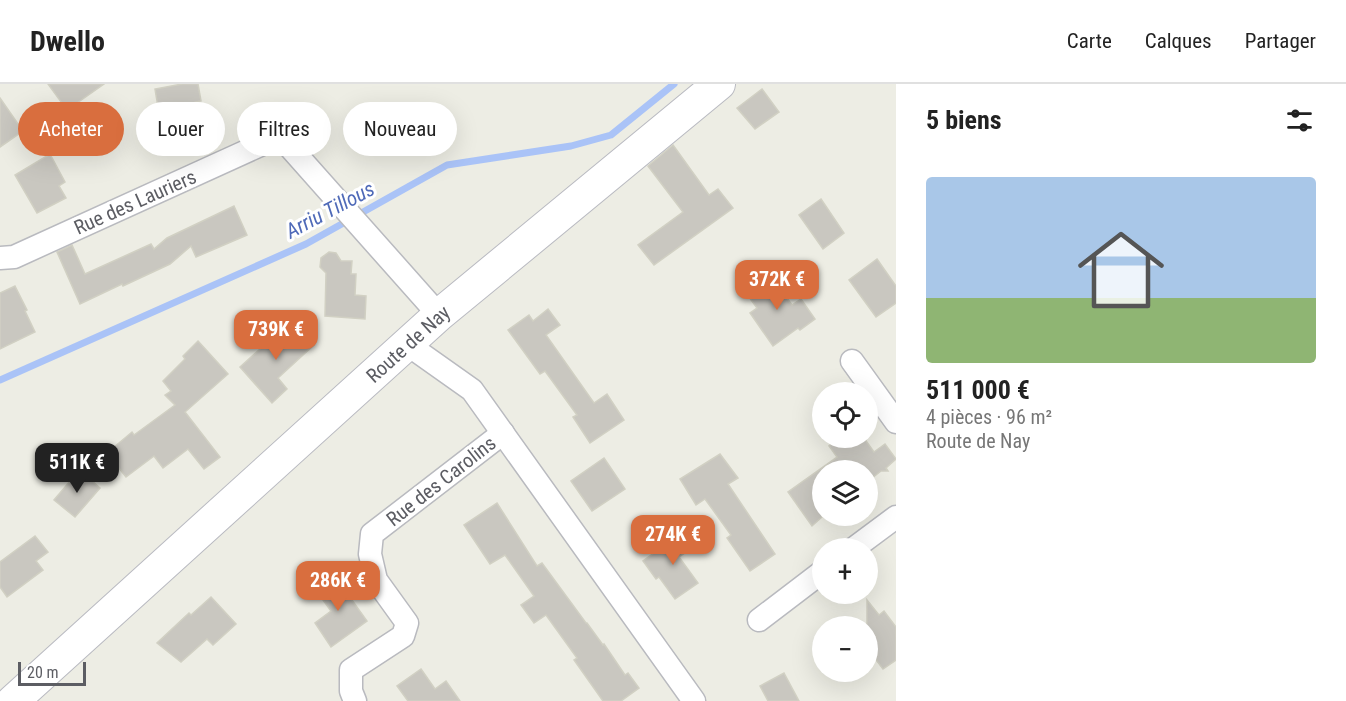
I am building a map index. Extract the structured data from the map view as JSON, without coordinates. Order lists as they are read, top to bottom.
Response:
{
  "streets": {
    "main road": ["Route de Nay"],
    "street": ["Rue des Lauriers", "Rue des Carolins"]
  },
  "crossings": [
    ["Rue des Lauriers", "Route de Nay"],
    ["Route de Nay", "Rue des Carolins"]
  ],
  "water": ["Arriu Tillous"],
  "scale_bar": "20 m",
  "page": {
    "header": "Dwello",
    "nav": ["Carte", "Calques", "Partager"],
    "heading": "5 biens",
    "chip": [
      "Acheter",
      "Louer",
      "Filtres",
      "Nouveau"
    ],
    "list": [
      {
        "name": "511 000 €",
        "note": "4 pièces · 96 m² · Route de Nay"
      }
    ],
    "price": [
      "372K €",
      "739K €",
      "511K €",
      "274K €",
      "286K €"
    ],
    "map_buttons": ["+", "−"],
    "scale": "20 m"
  }
}
